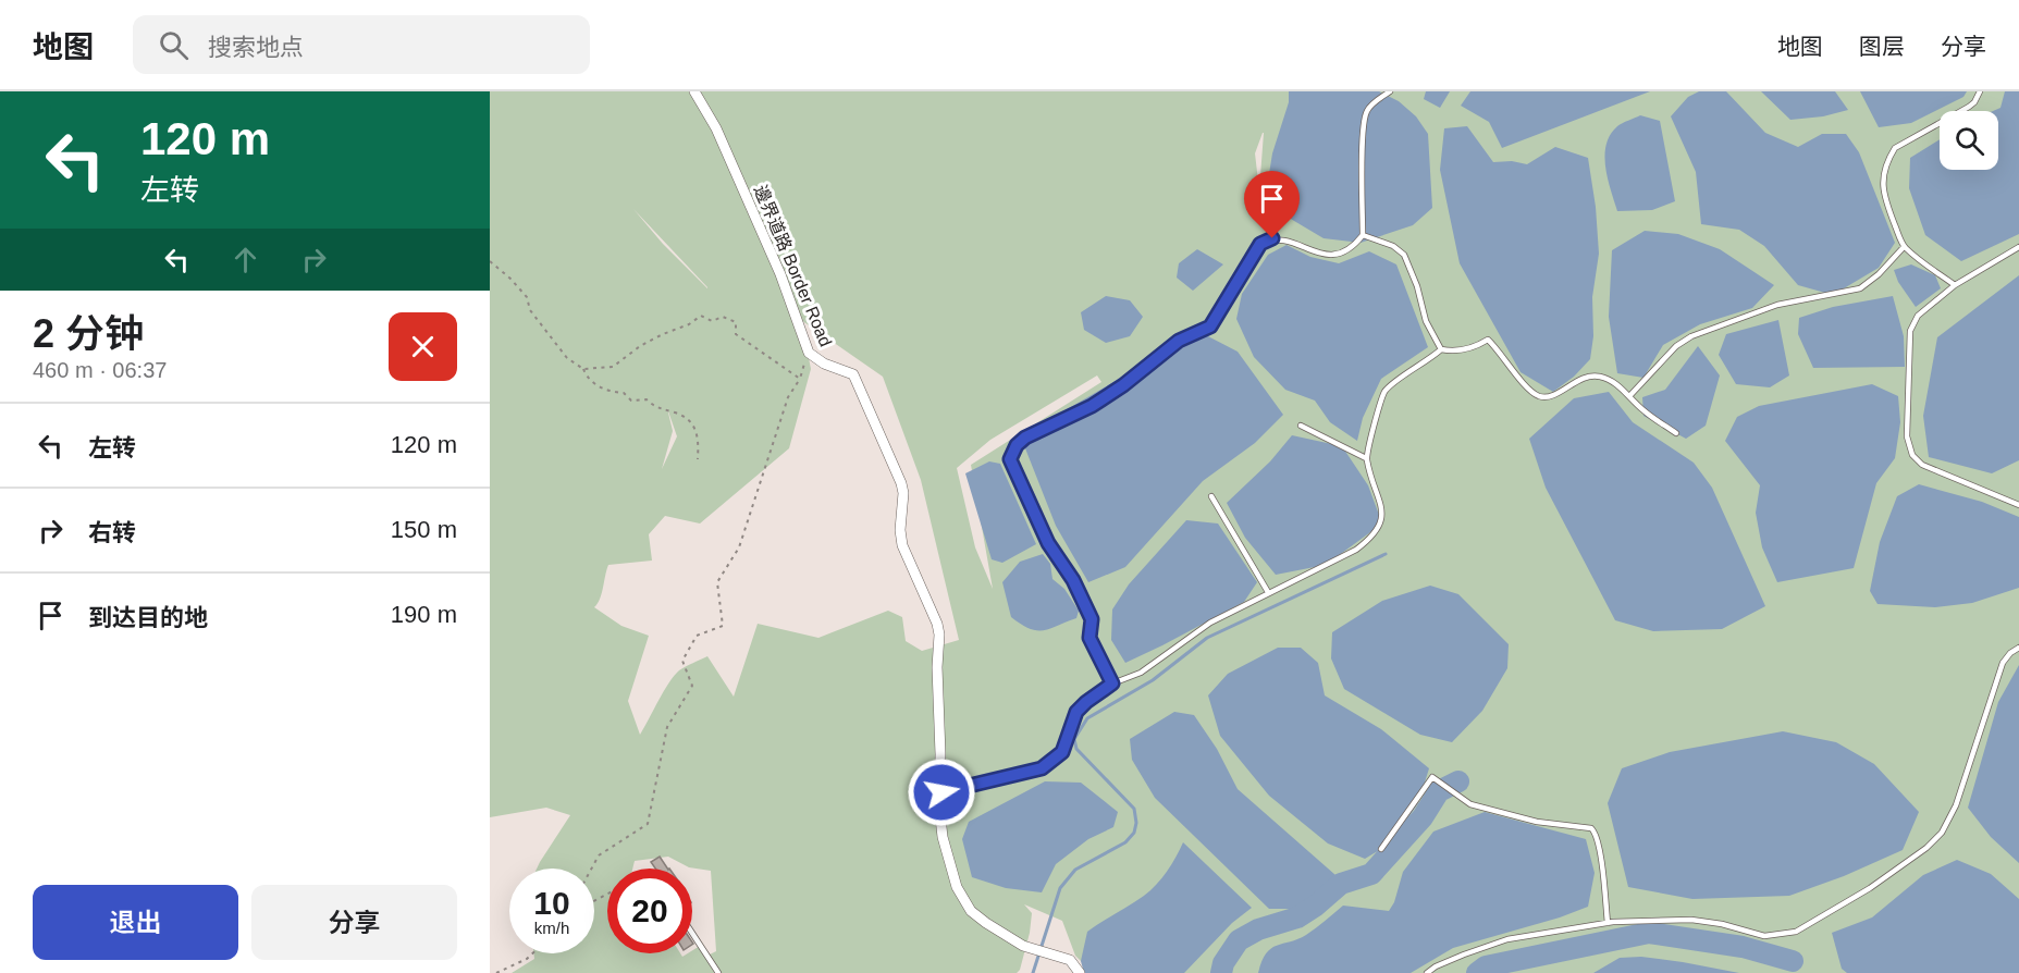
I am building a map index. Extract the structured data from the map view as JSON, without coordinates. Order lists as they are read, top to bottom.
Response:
{
  "streets": {
    "street": ["邊界道路 Border Road"]
  },
  "page": {
    "header": "地图",
    "search": "搜索地点",
    "nav": ["地图", "图层", "分享"],
    "turn": ["120 m", "左转"],
    "heading": ["2 分钟", "460 m · 06:37"],
    "list": [
      {
        "name": "左转",
        "value": "120 m"
      },
      {
        "name": "右转",
        "value": "150 m"
      },
      {
        "name": "到达目的地",
        "value": "190 m"
      }
    ],
    "speed": "10 km/h",
    "limit": "20",
    "buttons": ["退出", "分享"]
  }
}
